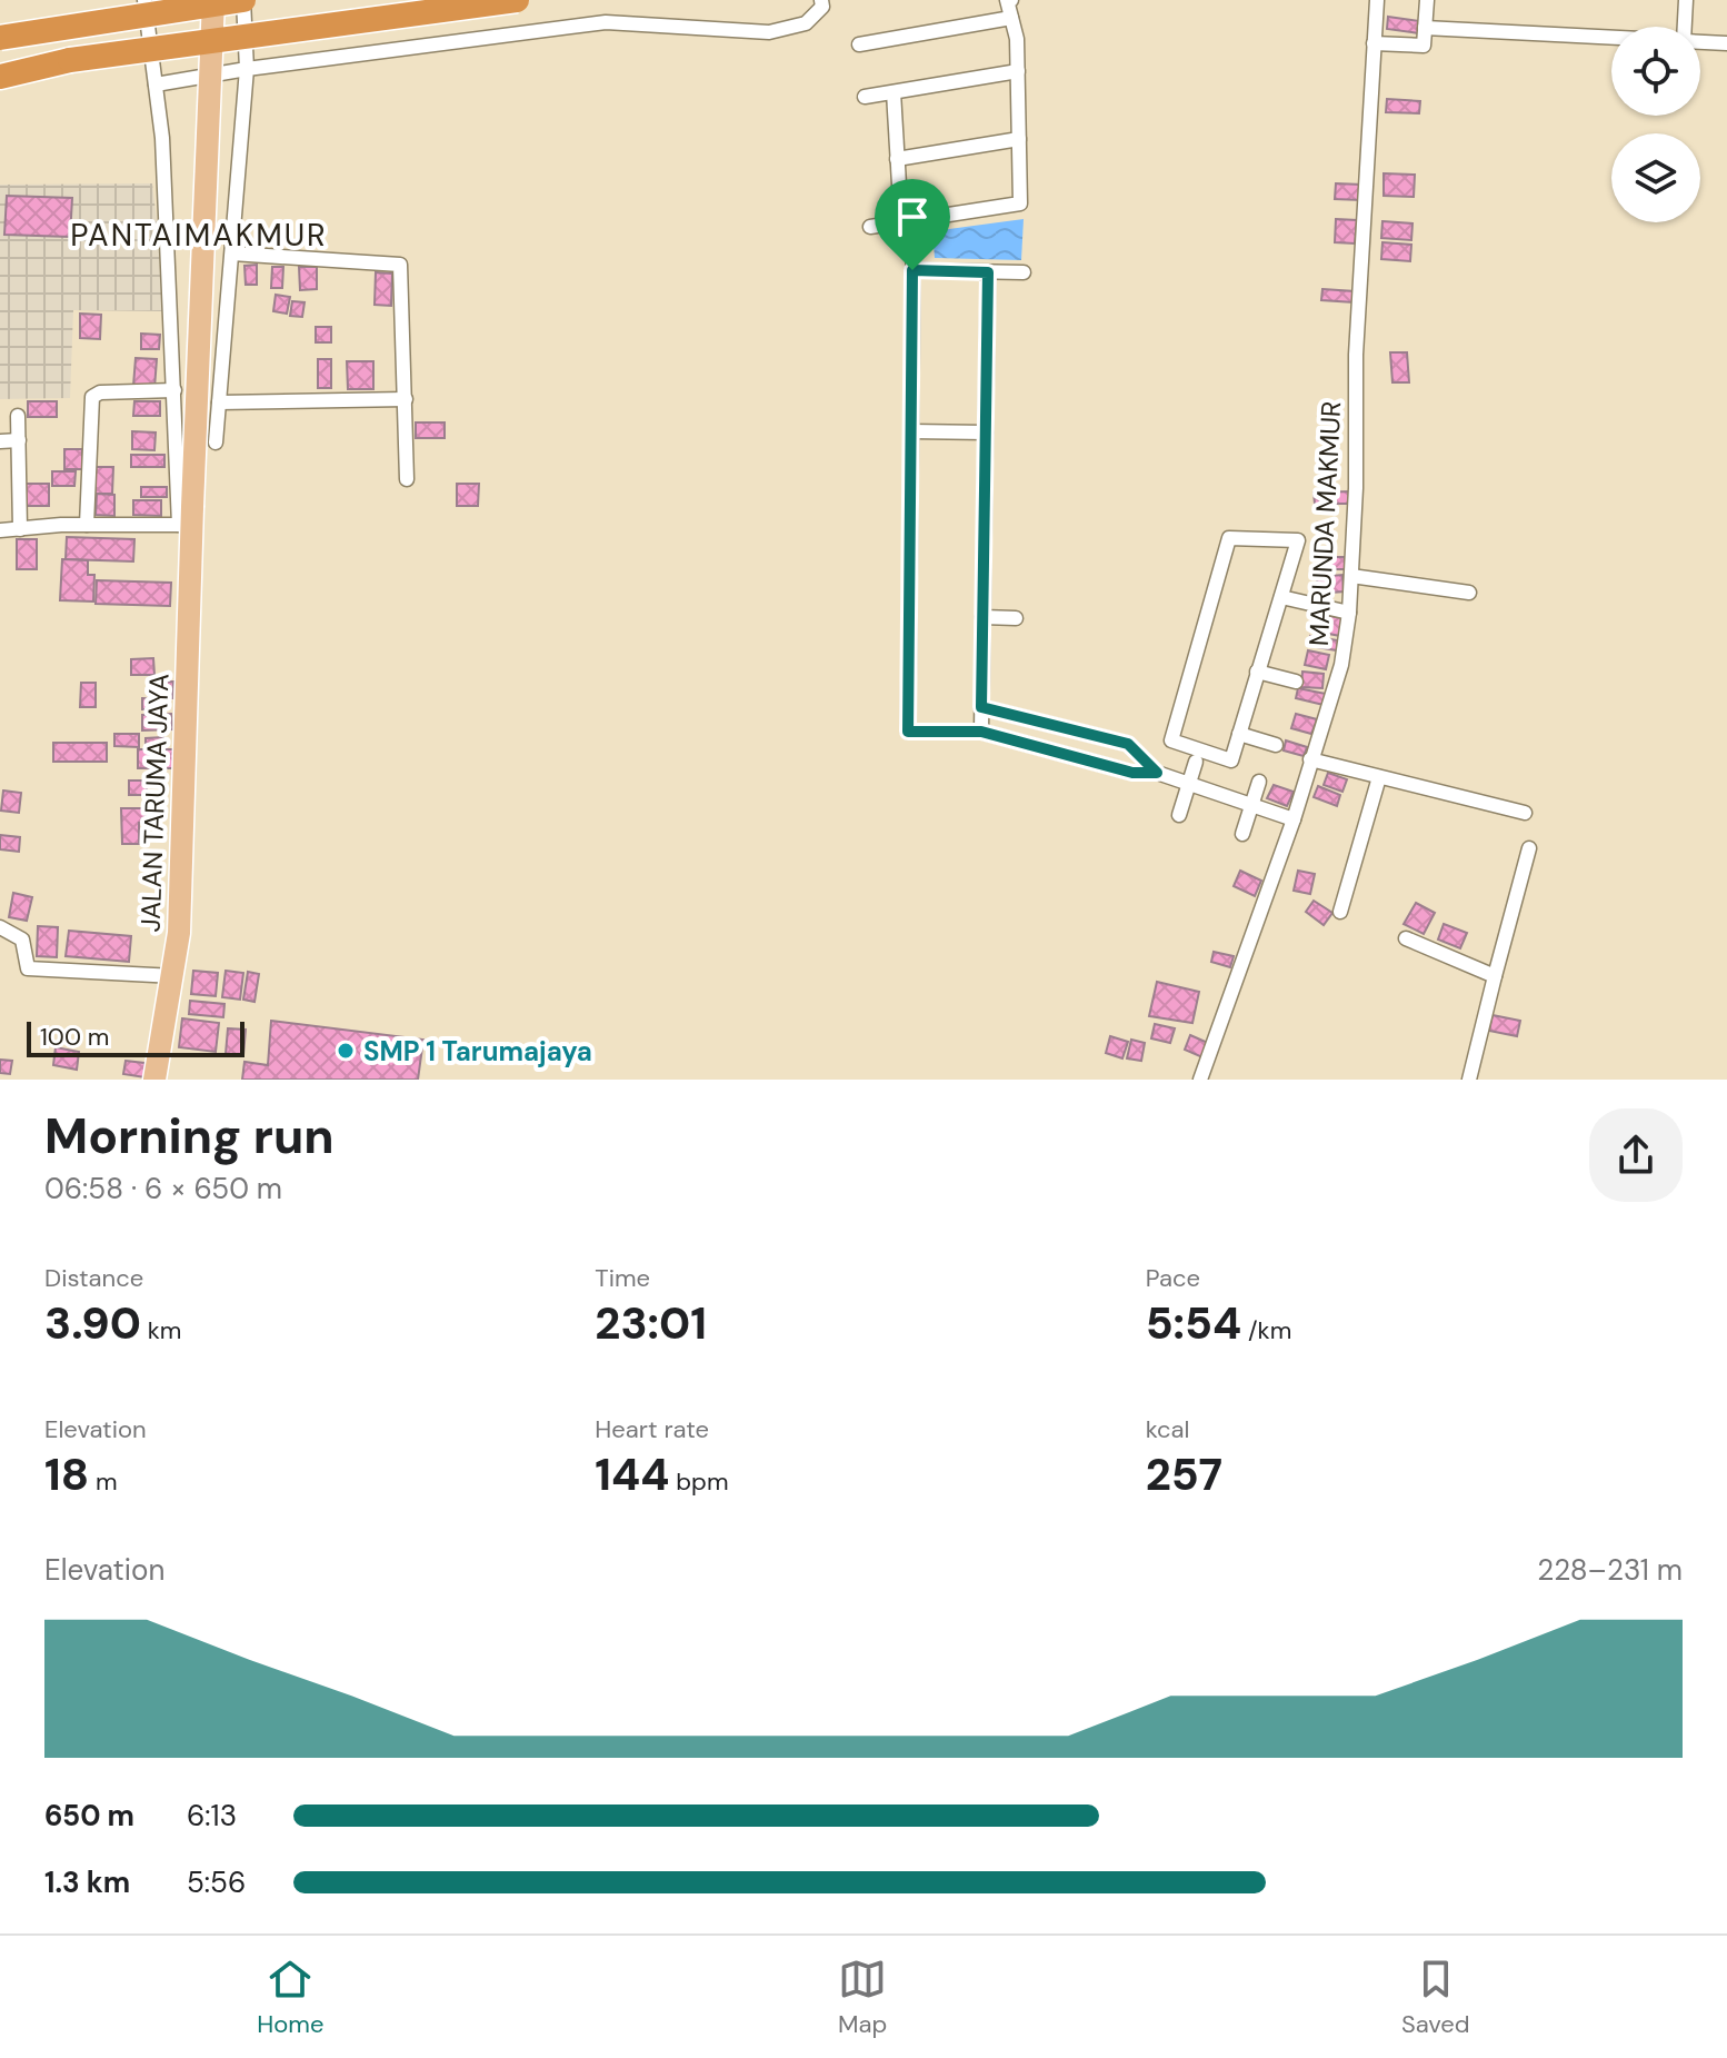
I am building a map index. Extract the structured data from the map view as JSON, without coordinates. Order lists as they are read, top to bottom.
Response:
{
  "streets": {
    "main road": ["JALAN TARUMA JAYA"],
    "street": ["MARUNDA MAKMUR"]
  },
  "districts": ["PANTAIMAKMUR"],
  "places": ["SMP 1 Tarumajaya"],
  "scale_bar": "100 m",
  "page": {
    "scale": "100 m",
    "heading": ["Morning run", "06:58 · 6 × 650 m"],
    "stats": [
      ["Distance", "3.90 km"],
      ["Time", "23:01"],
      ["Pace", "5:54 /km"],
      ["Elevation", "18 m"],
      ["Heart rate", "144 bpm"],
      ["kcal", "257"]
    ],
    "chart": ["Elevation", "228–231 m"],
    "list": [
      {
        "name": "650 m",
        "note": "6:13"
      },
      {
        "name": "1.3 km",
        "note": "5:56"
      }
    ],
    "tabs": ["Home", "Map", "Saved"]
  }
}
